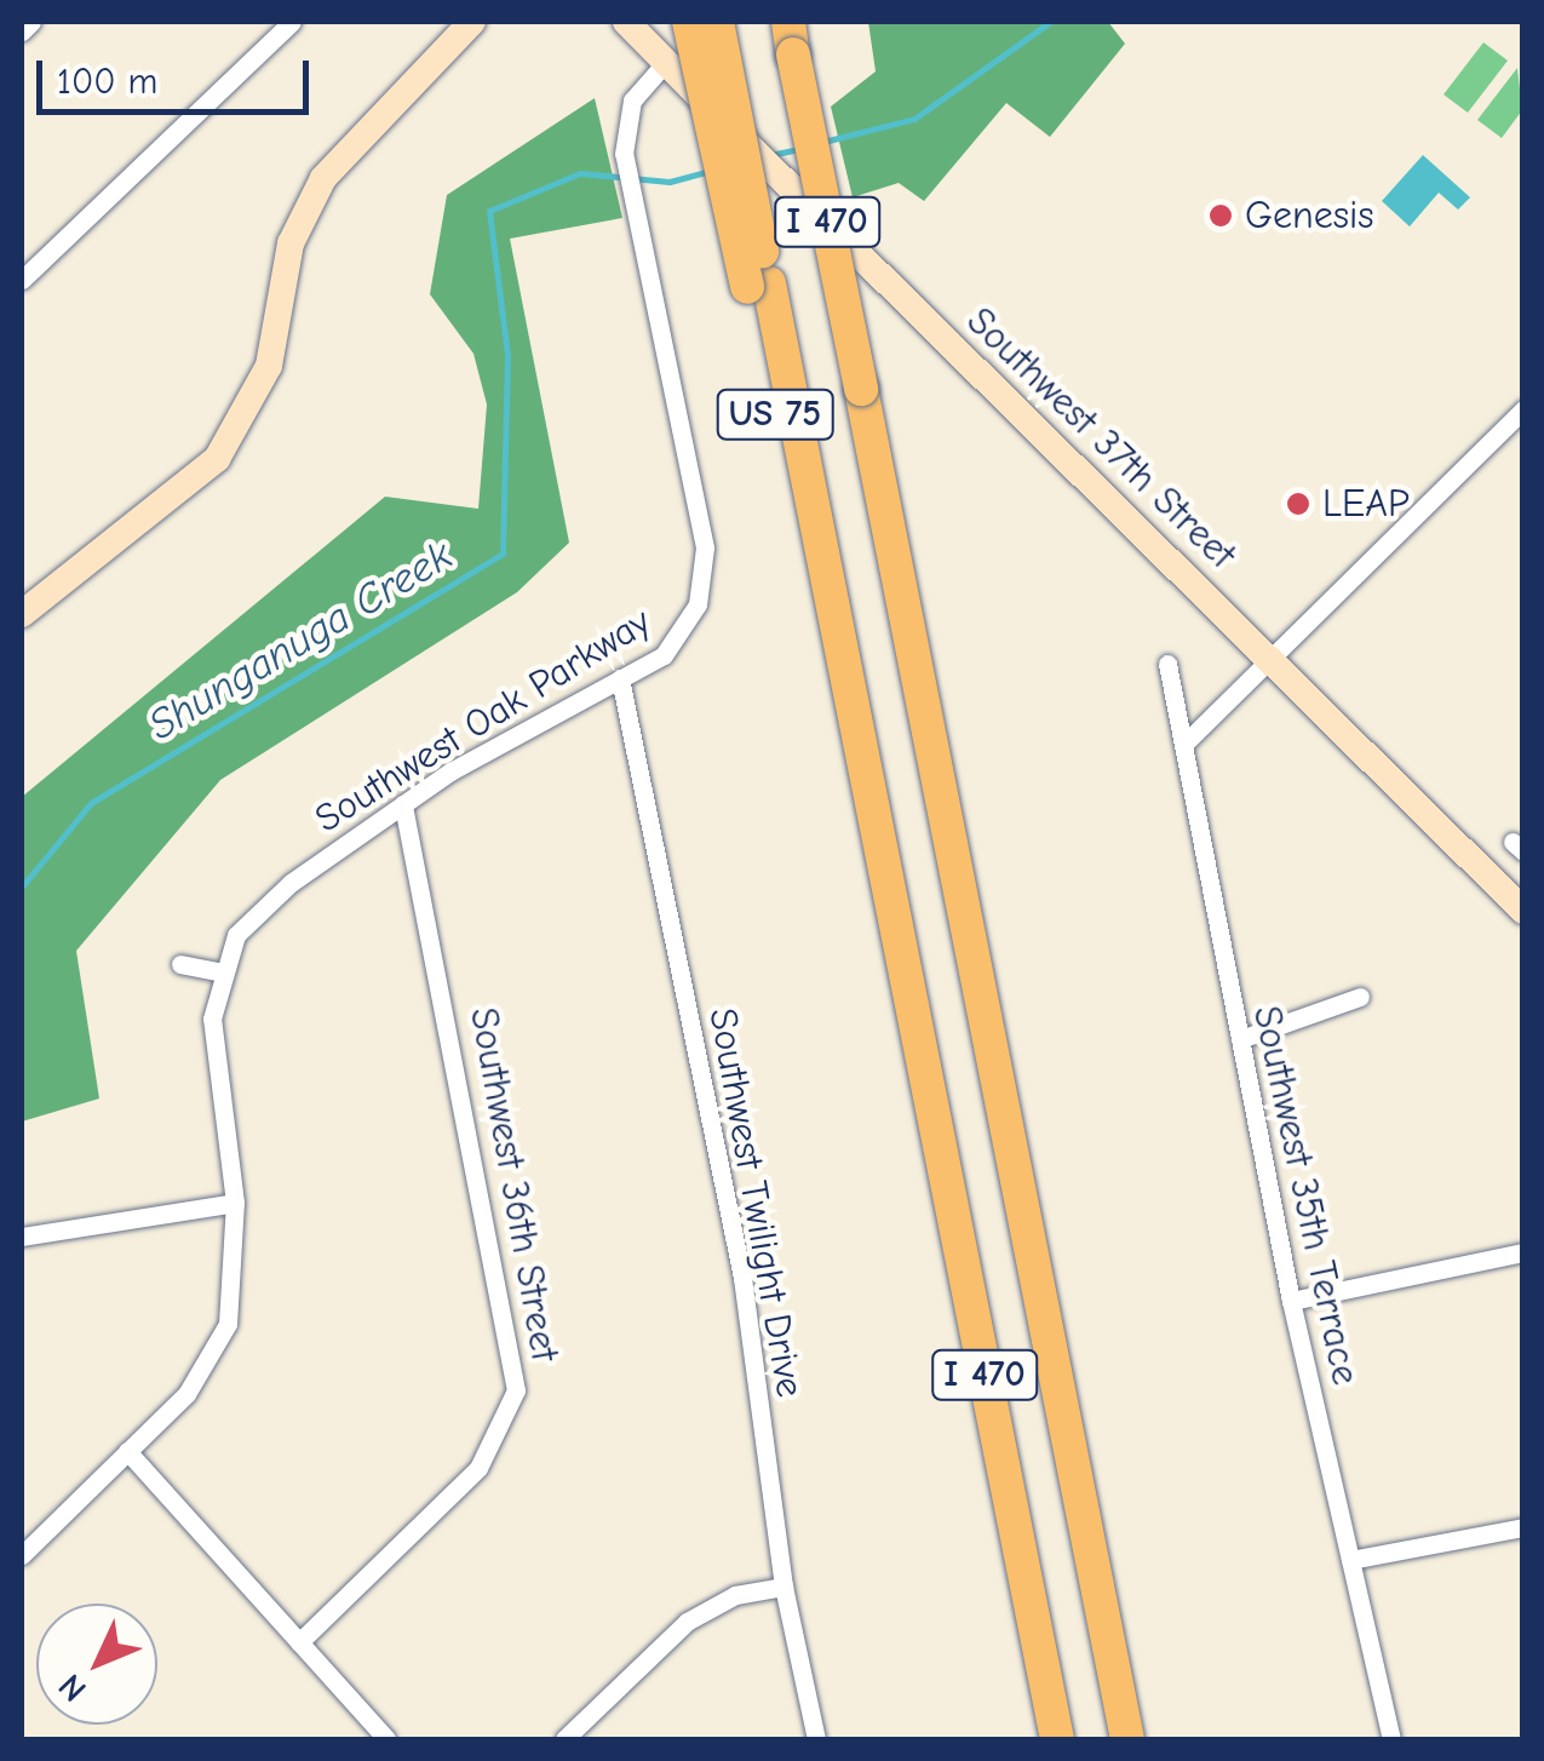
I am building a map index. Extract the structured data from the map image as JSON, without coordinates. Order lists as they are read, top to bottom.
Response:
{
  "streets": {
    "highway": ["I 470"],
    "main road": ["Southwest 37th Street"],
    "street": [
      "Southwest Oak Parkway",
      "Southwest 36th Street",
      "Southwest 35th Terrace",
      "Southwest Twilight Drive"
    ]
  },
  "crossings": [
    ["Southwest 37th Street", "Southwest Oak Parkway"],
    ["Southwest Oak Parkway", "Southwest 36th Street"],
    ["Southwest Oak Parkway", "Southwest Twilight Drive"]
  ],
  "water": ["Shunganuga Creek"],
  "places": ["Genesis", "LEAP"],
  "scale_bar": "100 m",
  "north": "bottom left"
}
